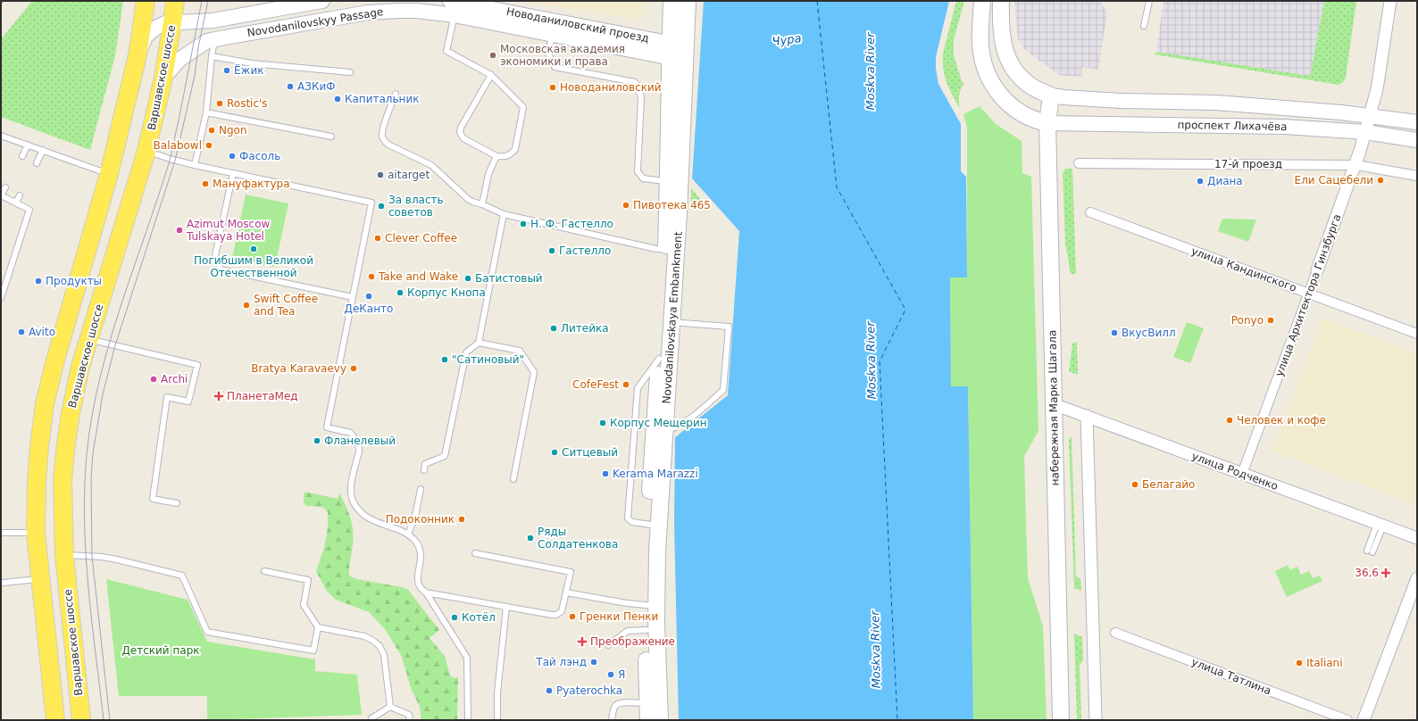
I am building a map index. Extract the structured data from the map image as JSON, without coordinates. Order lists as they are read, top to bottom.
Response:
{
  "streets": {
    "main road": ["Варшавское шоссе", "Novodanilovskaya Embankment", "набережная Марка Шагала"],
    "street": [
      "Novodanilovskyy Passage",
      "Новоданиловский проезд",
      "проспект Лихачёва",
      "17-й проезд",
      "улица Кандинского",
      "улица Архитектора Гинзбурга",
      "улица Родченко",
      "улица Татлина"
    ]
  },
  "crossings": [
    ["Novodanilovskyy Passage", "Новоданиловский проезд"],
    ["Novodanilovskyy Passage", "Варшавское шоссе"],
    ["Novodanilovskyy Passage", "Novodanilovskaya Embankment"],
    ["Новоданиловский проезд", "Novodanilovskaya Embankment"],
    ["проспект Лихачёва", "улица Архитектора Гинзбурга"],
    ["проспект Лихачёва", "набережная Марка Шагала"],
    ["17-й проезд", "улица Архитектора Гинзбурга"],
    ["улица Кандинского", "улица Архитектора Гинзбурга"],
    ["улица Архитектора Гинзбурга", "улица Родченко"],
    ["набережная Марка Шагала", "улица Родченко"]
  ],
  "water": ["Чура", "Moskva River"],
  "parks": ["Детский парк"],
  "places": {
    "other": [
      "Московская академия экономики и права",
      "Ёжик",
      "АЗКиФ",
      "Новоданиловский",
      "Капитальник",
      "Rostic's",
      "Ngon",
      "Balabowl",
      "Фасоль",
      "aitarget",
      "Ели Сацебели",
      "Диана",
      "Мануфактура",
      "Пивотека 465",
      "За власть советов",
      "Н. Ф. Гастелло",
      "Azimut Moscow Tulskaya Hotel",
      "Clever Coffee",
      "Погибшим в Великой Отечественной",
      "Гастелло",
      "Take and Wake",
      "Батистовый",
      "Продукты",
      "Корпус Кнопа",
      "ДеКанто",
      "Swift Coffee and Tea",
      "Ponyo",
      "Литейка",
      "Avito",
      "ВкусВилл",
      "\"Сатиновый\"",
      "Bratya Karavaevy",
      "Archi",
      "CofeFest",
      "Человек и кофе",
      "Корпус Мещерин",
      "Фланелевый",
      "Ситцевый",
      "Kerama Marazzi",
      "Белагайо",
      "Подоконник",
      "Ряды Солдатенкова",
      "Гренки Пенки",
      "Котёл",
      "Тай лэнд",
      "Italiani",
      "Я",
      "Pyaterochka"
    ],
    "health": ["ПланетаМед", "36,6", "Преображение"]
  }
}
